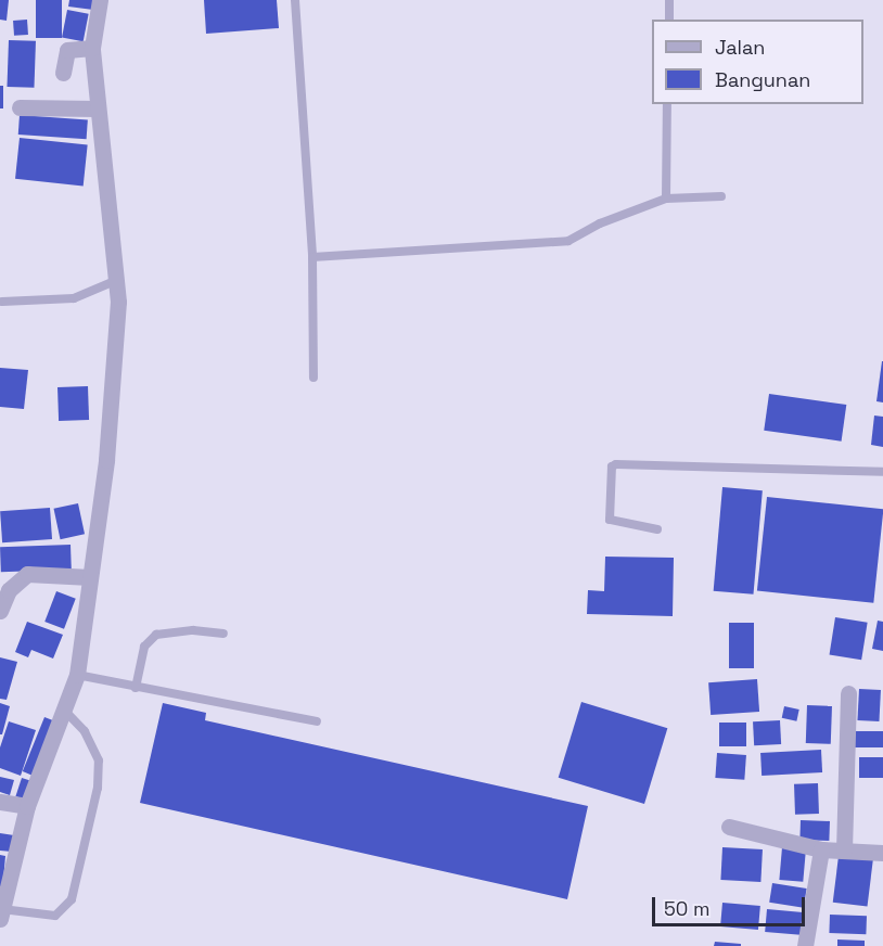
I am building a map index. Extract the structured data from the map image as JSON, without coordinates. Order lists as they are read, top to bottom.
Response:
{
  "legend": ["Jalan", "Bangunan"],
  "scale_bar": "50 m"
}
